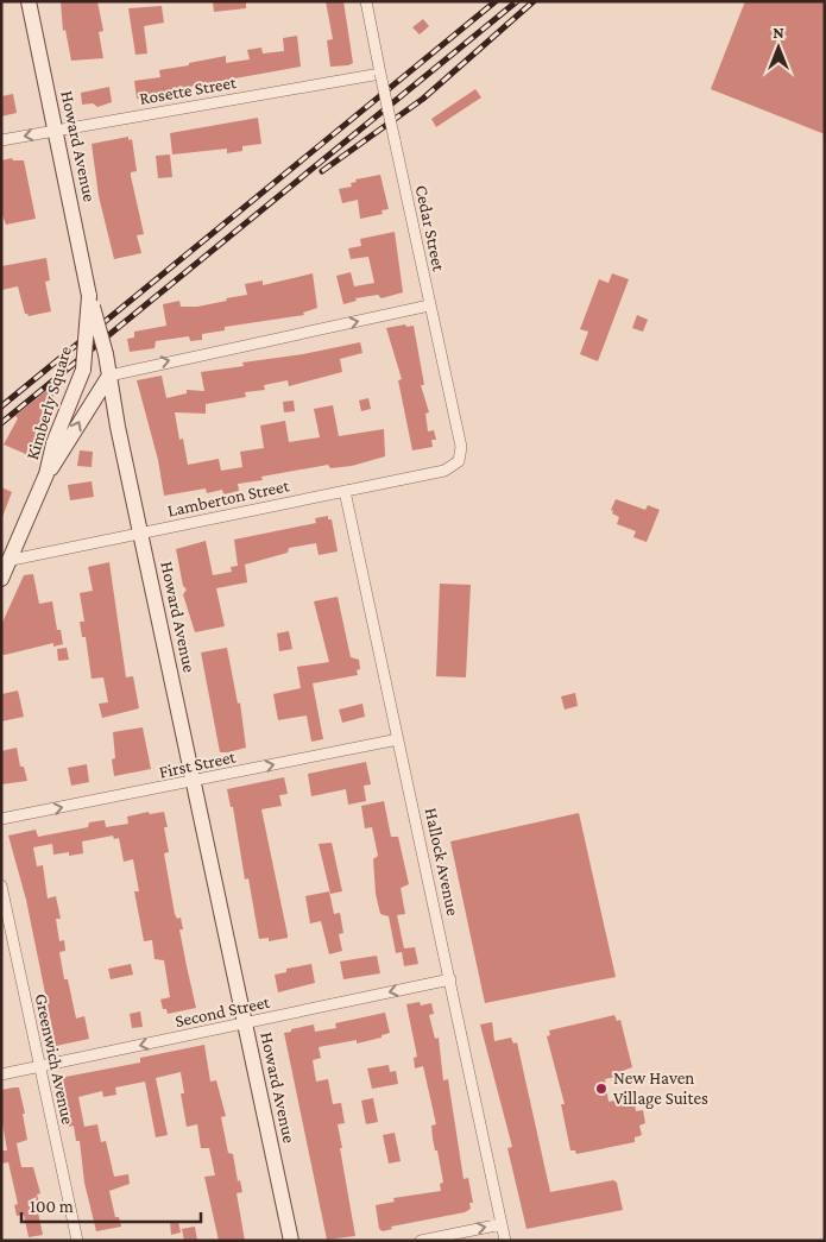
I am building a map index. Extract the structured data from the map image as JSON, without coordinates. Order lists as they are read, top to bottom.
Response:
{
  "streets": {
    "main road": ["Howard Avenue", "Kimberly Square"],
    "street": [
      "Rosette Street",
      "Cedar Street",
      "Lamberton Street",
      "First Street",
      "Hallock Avenue",
      "Second Street",
      "Greenwich Avenue"
    ]
  },
  "crossings": [
    ["Rosette Street", "Howard Avenue"],
    ["Rosette Street", "Cedar Street"],
    ["Howard Avenue", "Kimberly Square"],
    ["Howard Avenue", "Lamberton Street"],
    ["Howard Avenue", "First Street"],
    ["Howard Avenue", "Second Street"],
    ["Cedar Street", "Lamberton Street"],
    ["Lamberton Street", "Hallock Avenue"],
    ["First Street", "Hallock Avenue"],
    ["Hallock Avenue", "Second Street"],
    ["Second Street", "Greenwich Avenue"]
  ],
  "one_way": ["First Street", "Second Street"],
  "places": ["New Haven Village Suites"],
  "scale_bar": "100 m",
  "north": "top"
}
